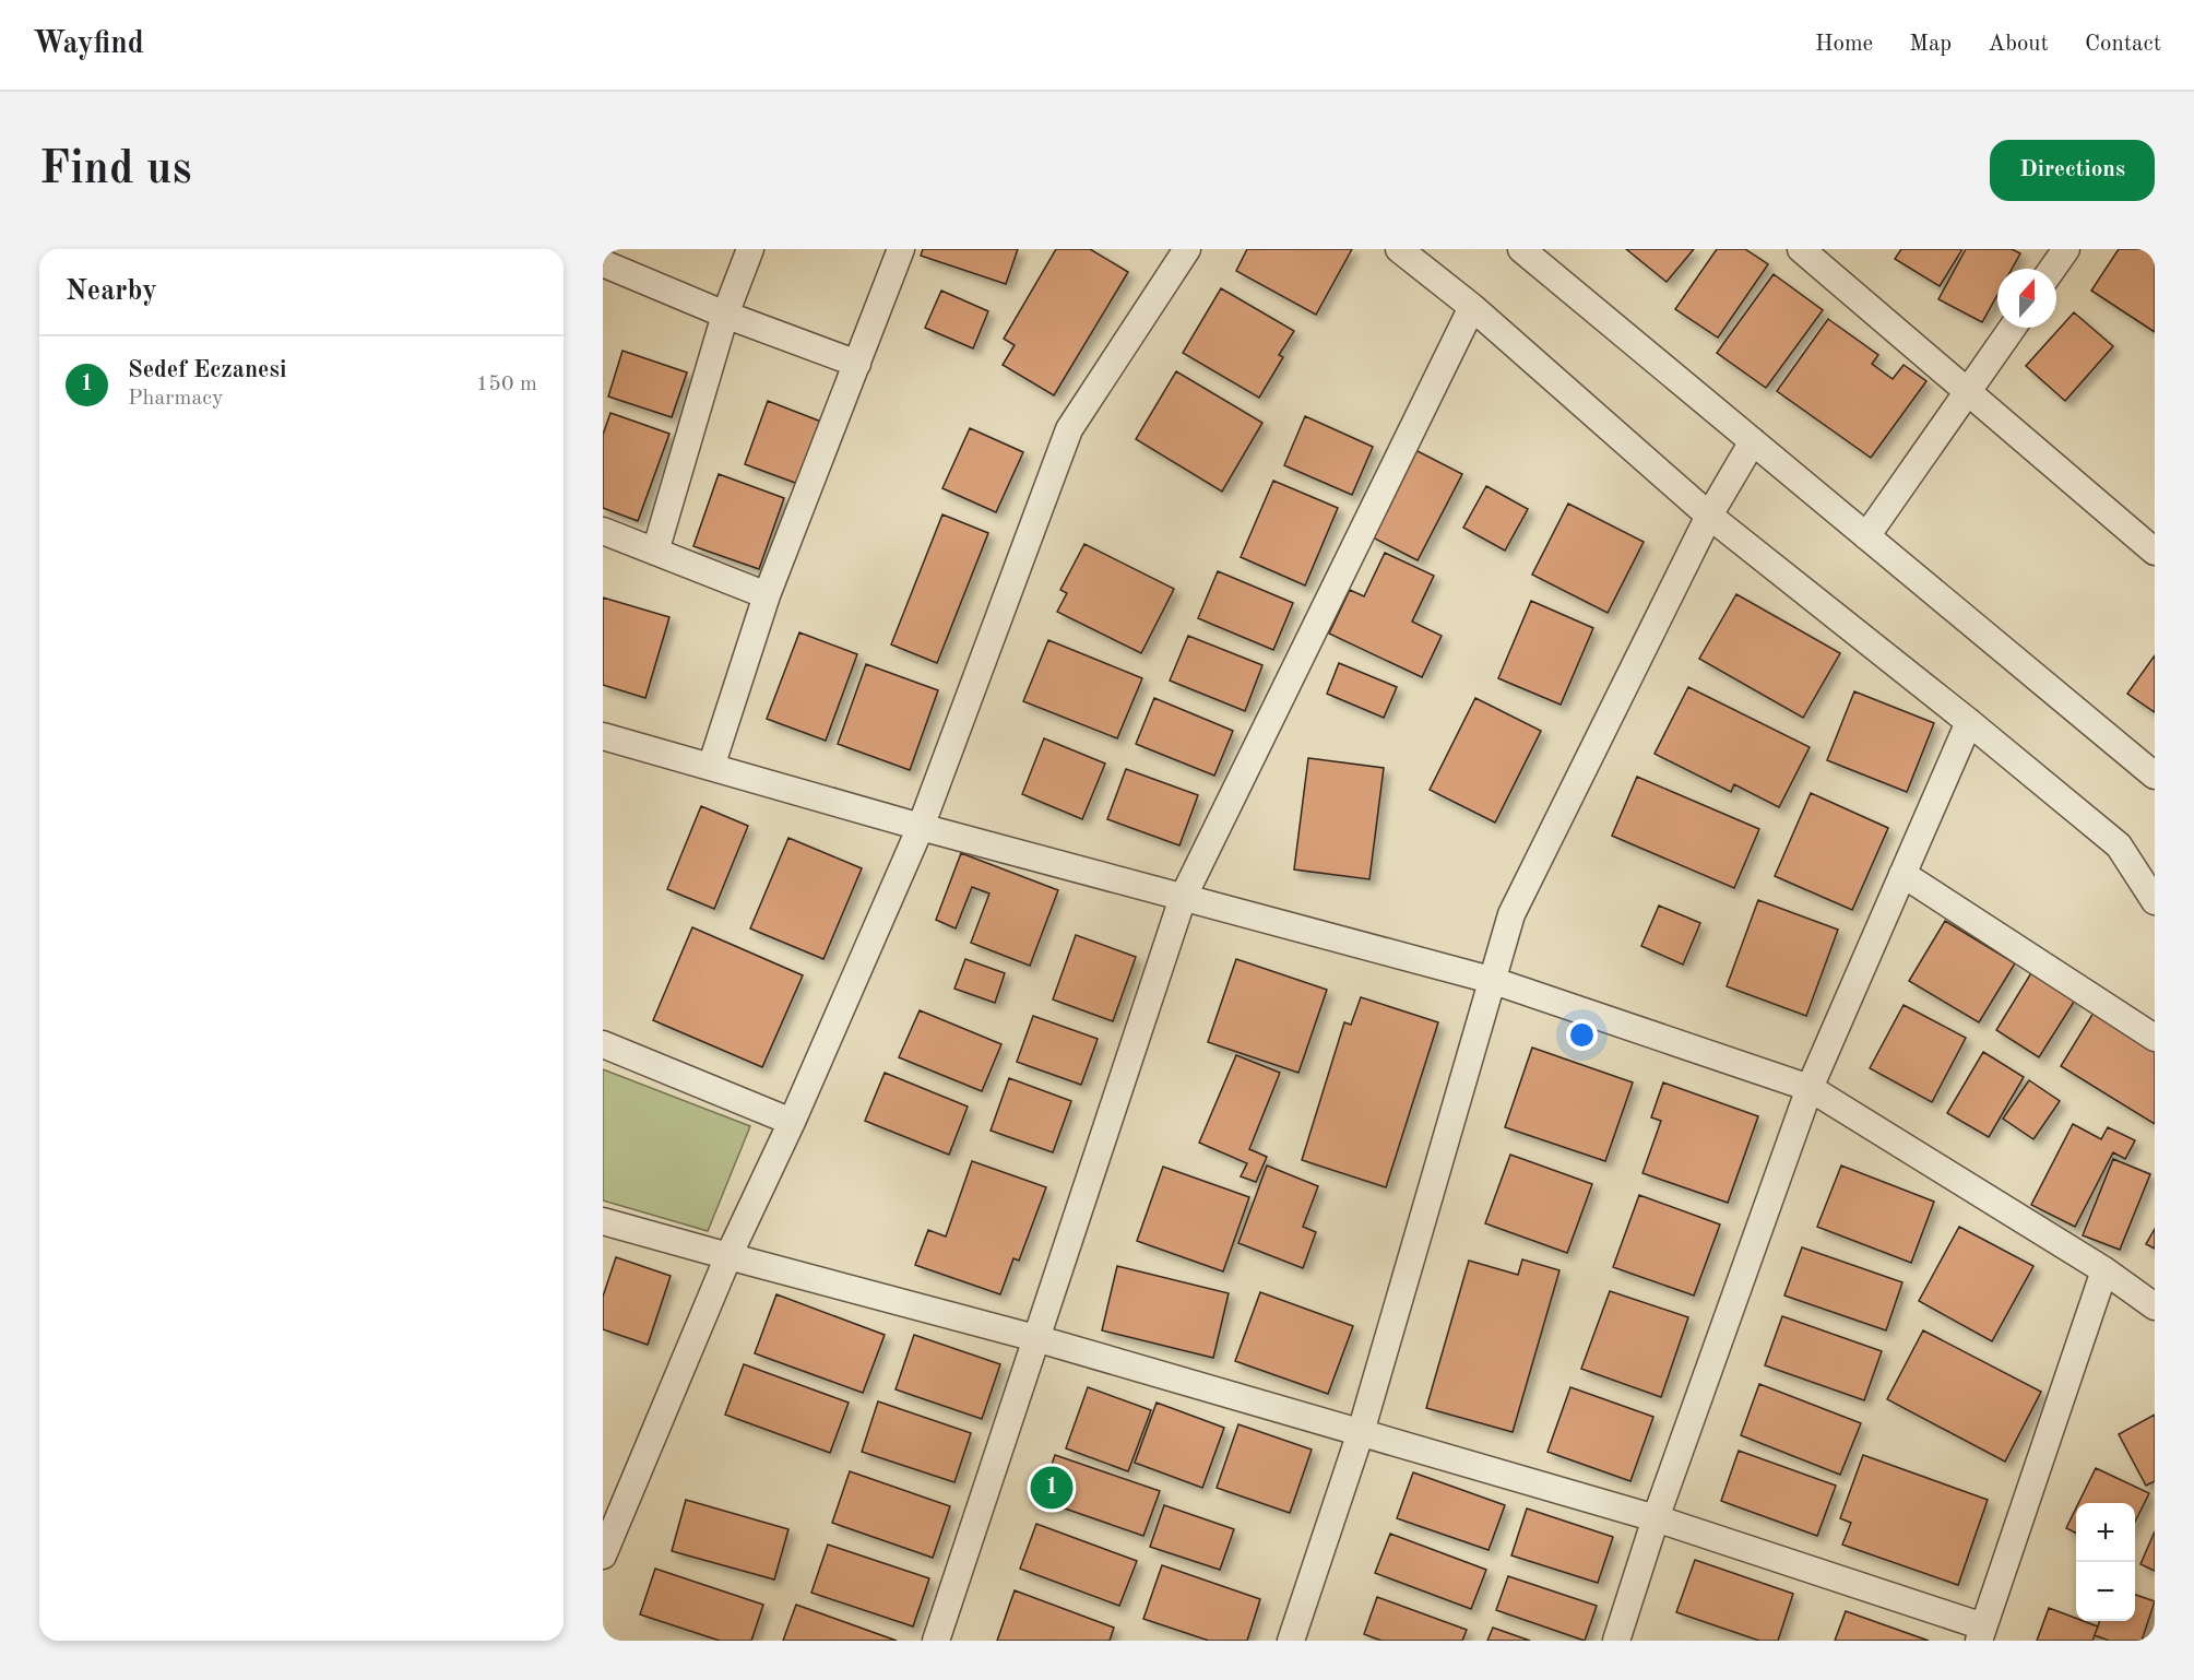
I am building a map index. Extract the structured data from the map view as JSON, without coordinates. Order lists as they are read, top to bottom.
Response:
{
  "north": "top",
  "page": {
    "header": "Wayfind",
    "nav": [
      "Home",
      "Map",
      "About",
      "Contact"
    ],
    "buttons": "Directions",
    "title": "Find us",
    "heading": "Nearby",
    "list": [
      {
        "mark": "1",
        "name": "Sedef Eczanesi",
        "note": "Pharmacy",
        "value": "150 m"
      }
    ],
    "pins": "1",
    "map_buttons": ["+", "−"]
  }
}
